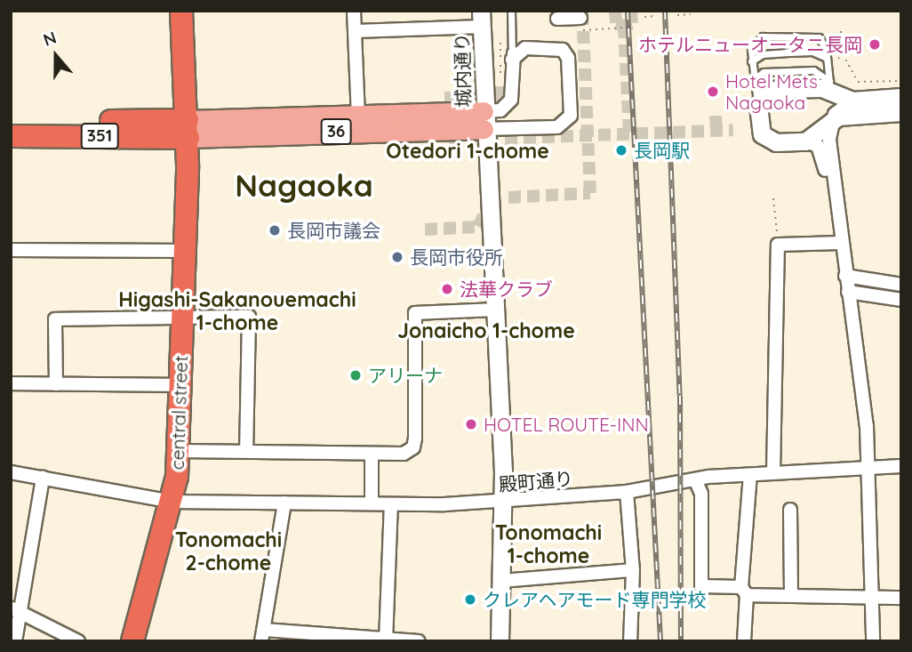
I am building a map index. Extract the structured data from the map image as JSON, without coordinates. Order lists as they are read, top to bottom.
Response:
{
  "streets": {
    "highway": ["351", "central street"],
    "main road": ["36"],
    "street": ["城内通り", "殿町通り"]
  },
  "crossings": [
    ["城内通り", "36"],
    ["城内通り", "殿町通り"],
    ["36", "351"],
    ["36", "central street"],
    ["351", "central street"],
    ["central street", "殿町通り"]
  ],
  "districts": [
    "Otedori 1-chome",
    "Nagaoka",
    "Higashi-Sakanouemachi 1-chome",
    "Jonaicho 1-chome",
    "Tonomachi 1-chome",
    "Tonomachi 2-chome"
  ],
  "places": [
    "ホテルニューオータニ長岡",
    "Hotel Mets Nagaoka",
    "長岡駅",
    "長岡市議会",
    "長岡市役所",
    "法華クラブ",
    "アリーナ",
    "HOTEL ROUTE-INN",
    "クレアヘアモード専門学校"
  ],
  "north": "top"
}
